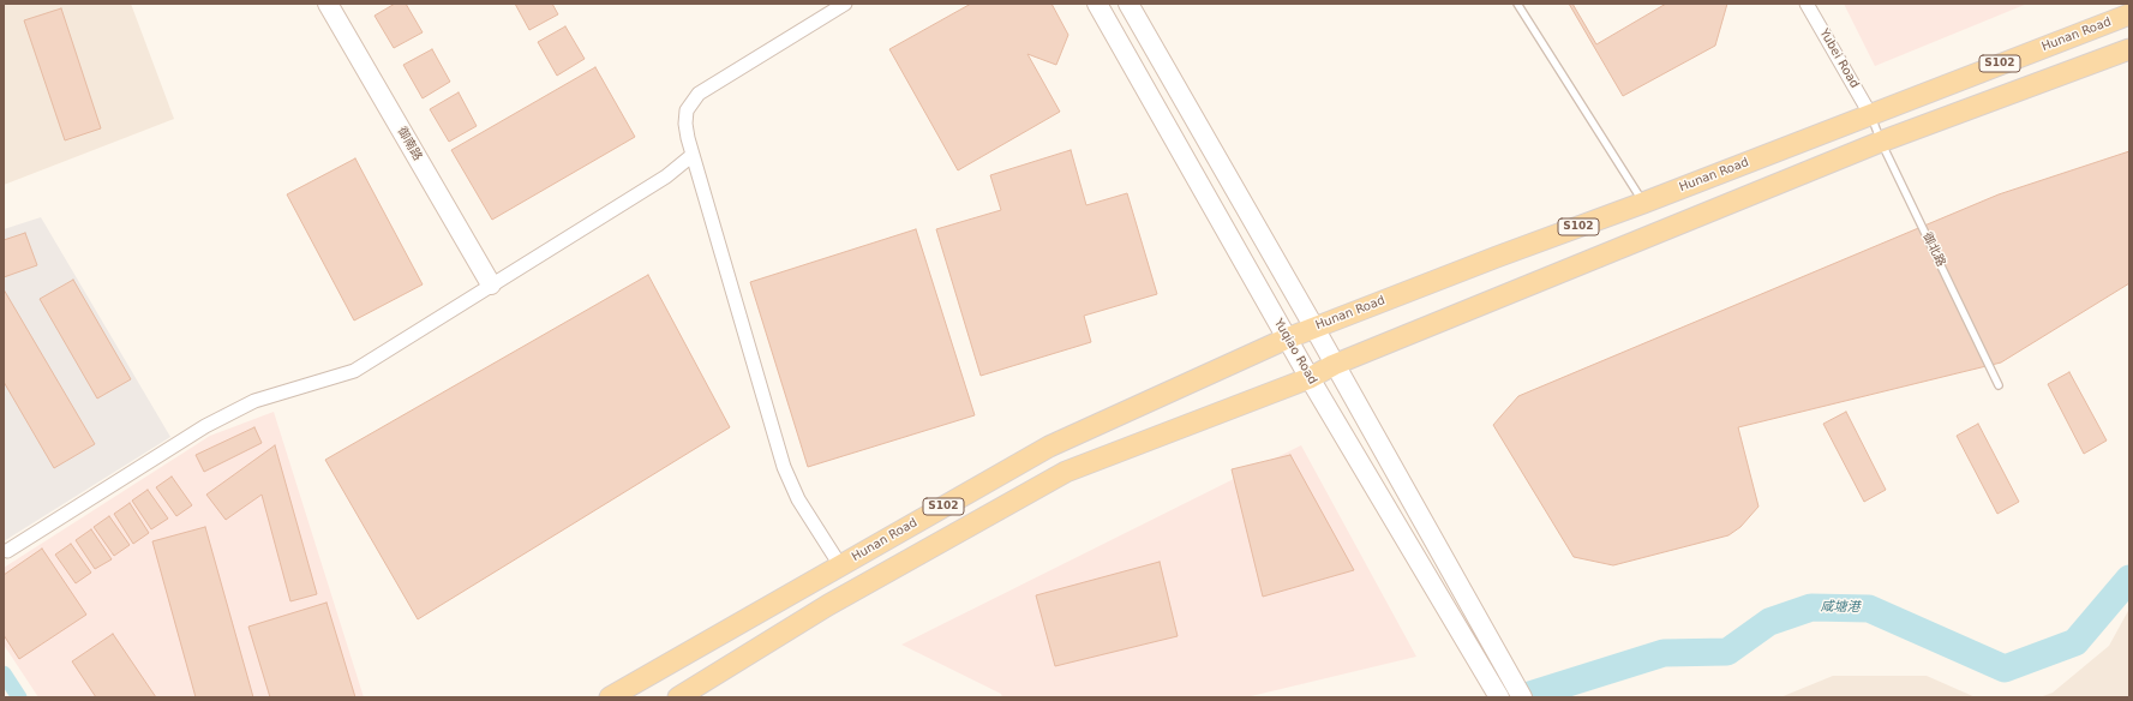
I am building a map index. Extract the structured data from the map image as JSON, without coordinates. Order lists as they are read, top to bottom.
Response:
{
  "streets": {
    "main road": [
      "Hunan Road",
      "S102",
      "御南路",
      "Yuqiao Road"
    ],
    "street": ["Yubei Road"],
    "lane": ["御北路"]
  },
  "crossings": [
    ["Hunan Road", "Yubei Road"],
    ["Hunan Road", "御北路"],
    ["Hunan Road", "Yuqiao Road"],
    ["Yubei Road", "御北路"],
    ["S102", "御北路"],
    ["S102", "Yuqiao Road"]
  ],
  "water": ["咸塘港"]
}
